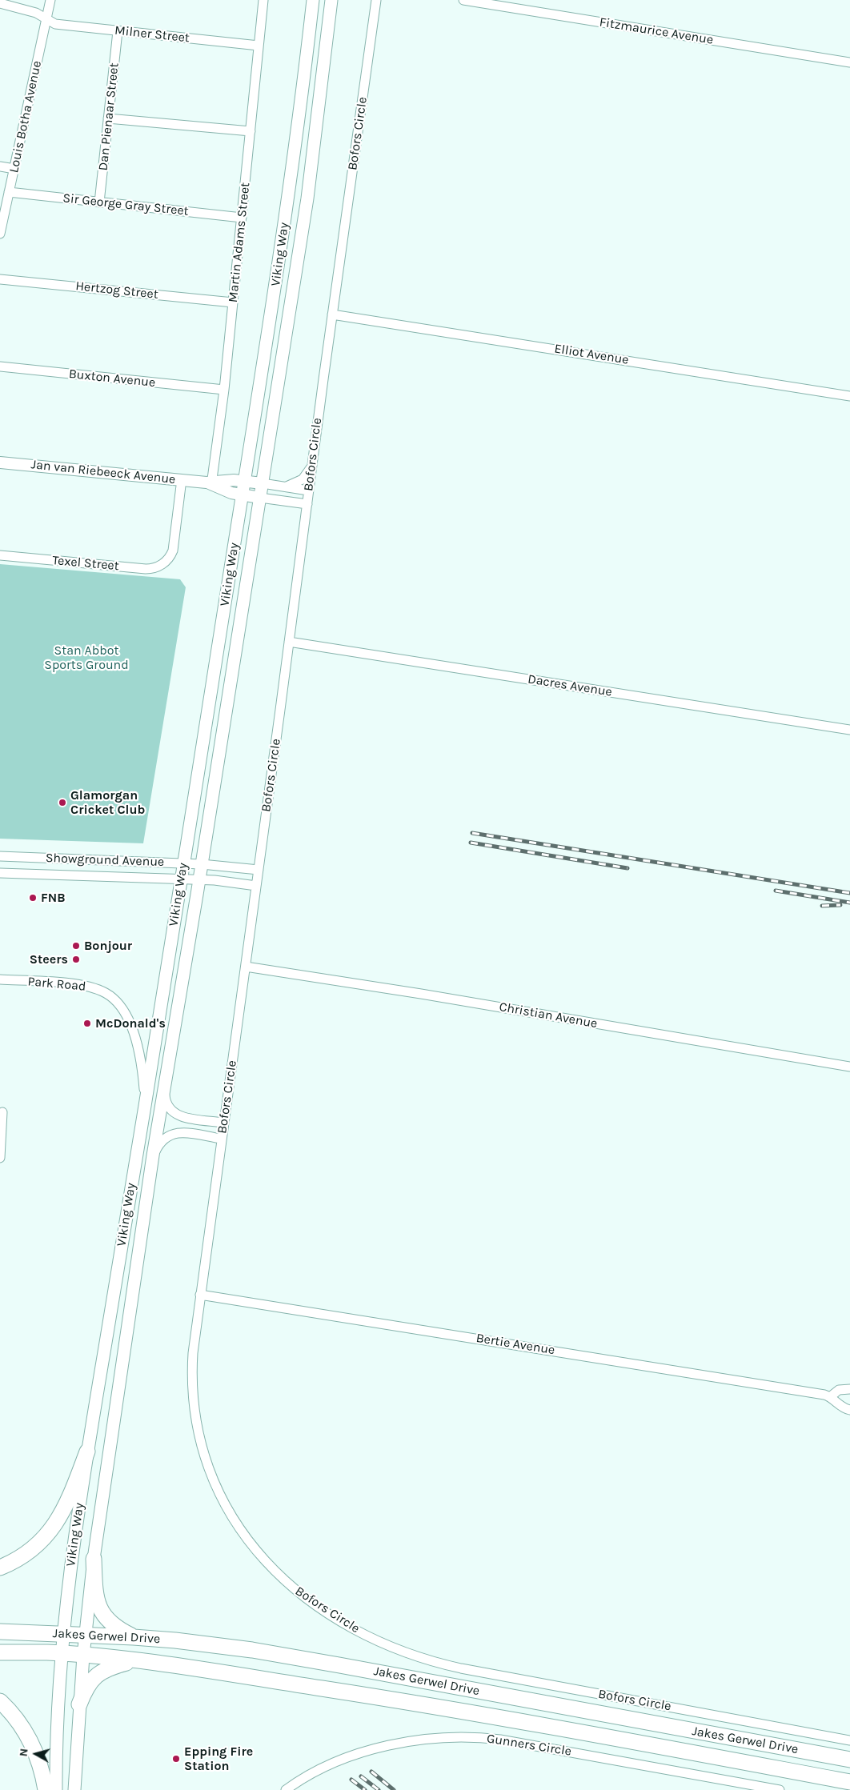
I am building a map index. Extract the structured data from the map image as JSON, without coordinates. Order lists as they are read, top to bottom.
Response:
{
  "streets": {
    "highway": ["Jakes Gerwel Drive"],
    "main road": ["Viking Way"],
    "street": [
      "Fitzmaurice Avenue",
      "Milner Street",
      "Louis Botha Avenue",
      "Dan Pienaar Street",
      "Bofors Circle",
      "Sir George Gray Street",
      "Martin Adams Street",
      "Hertzog Street",
      "Elliot Avenue",
      "Buxton Avenue",
      "Jan van Riebeeck Avenue",
      "Texel Street",
      "Dacres Avenue",
      "Showground Avenue",
      "Park Road",
      "Christian Avenue",
      "Bertie Avenue",
      "Gunners Circle"
    ]
  },
  "crossings": [
    ["Milner Street", "Louis Botha Avenue"],
    ["Milner Street", "Dan Pienaar Street"],
    ["Milner Street", "Martin Adams Street"],
    ["Louis Botha Avenue", "Sir George Gray Street"],
    ["Dan Pienaar Street", "Sir George Gray Street"],
    ["Bofors Circle", "Elliot Avenue"],
    ["Bofors Circle", "Jan van Riebeeck Avenue"],
    ["Bofors Circle", "Dacres Avenue"],
    ["Bofors Circle", "Showground Avenue"],
    ["Bofors Circle", "Christian Avenue"],
    ["Bofors Circle", "Bertie Avenue"],
    ["Sir George Gray Street", "Martin Adams Street"],
    ["Martin Adams Street", "Hertzog Street"],
    ["Martin Adams Street", "Buxton Avenue"],
    ["Martin Adams Street", "Jan van Riebeeck Avenue"],
    ["Viking Way", "Jan van Riebeeck Avenue"],
    ["Viking Way", "Showground Avenue"],
    ["Viking Way", "Park Road"],
    ["Viking Way", "Jakes Gerwel Drive"],
    ["Jan van Riebeeck Avenue", "Texel Street"]
  ],
  "parks": ["Stan Abbot Sports Ground"],
  "places": [
    "Glamorgan Cricket Club",
    "FNB",
    "Bonjour",
    "Steers",
    "McDonald's",
    "Epping Fire Station"
  ],
  "north": "left"
}
